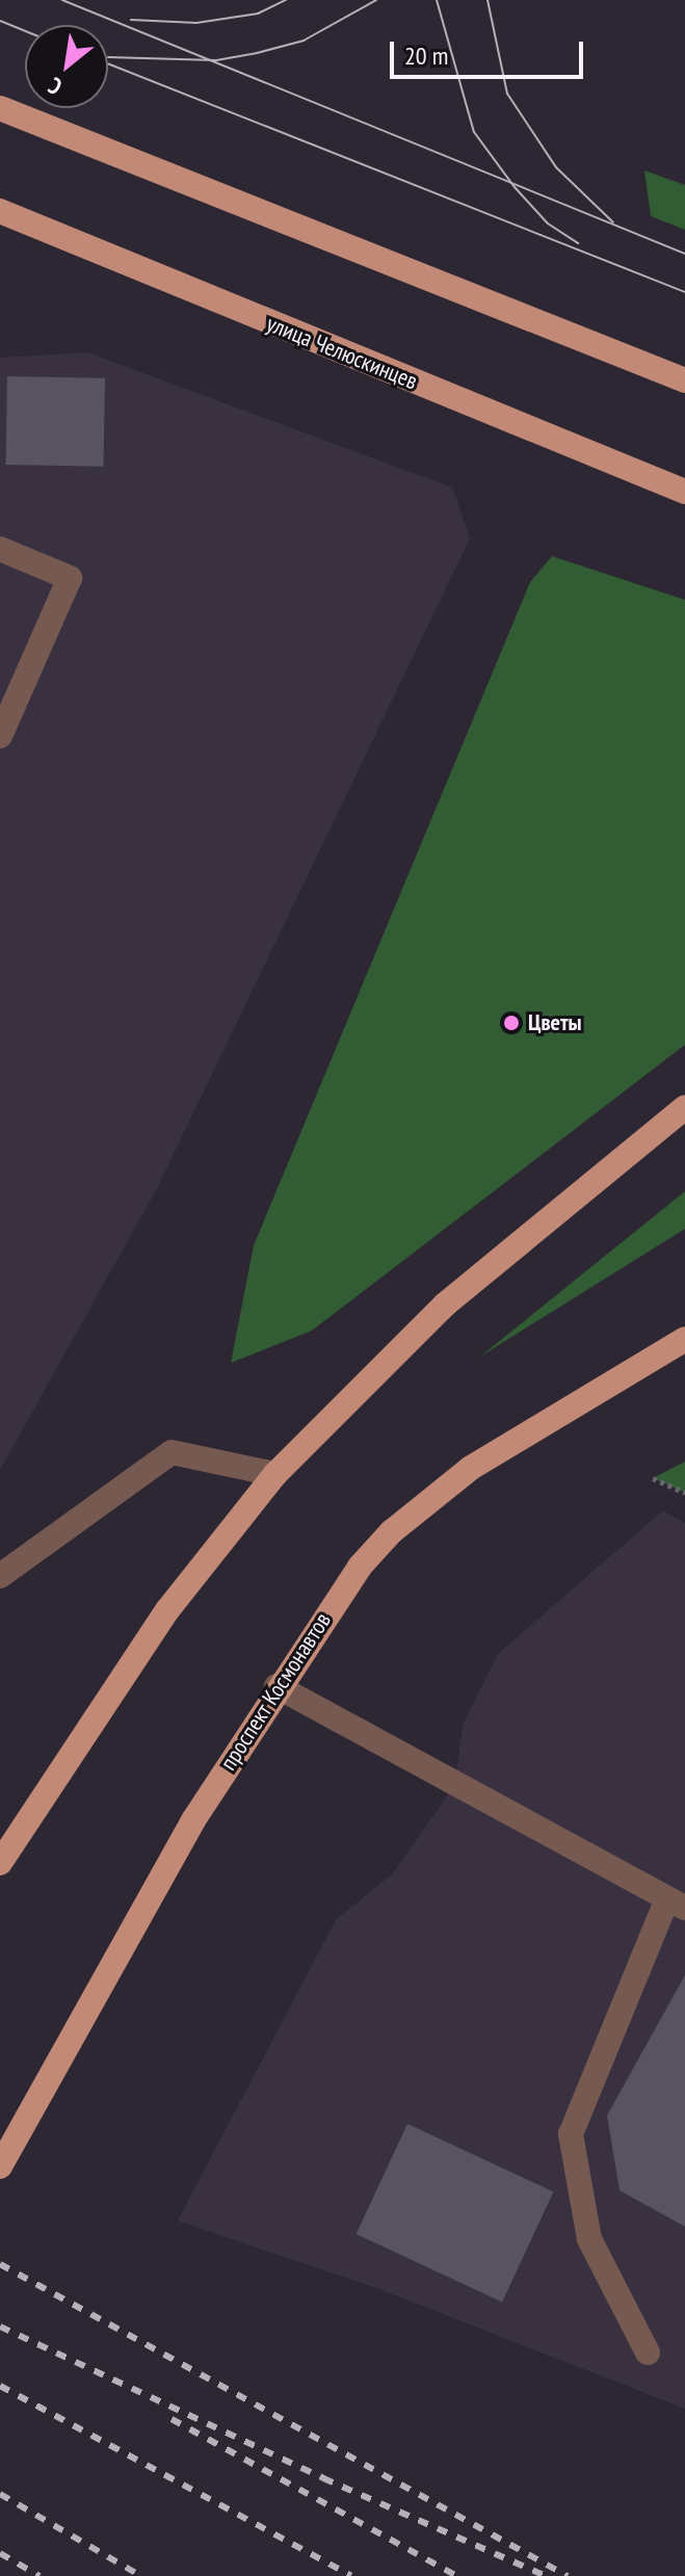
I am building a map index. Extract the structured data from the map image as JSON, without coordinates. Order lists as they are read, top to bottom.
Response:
{
  "streets": {
    "main road": ["улица Челюскинцев", "проспект Космонавтов"]
  },
  "places": ["Цветы"],
  "scale_bar": "20 m",
  "north": "bottom left"
}
